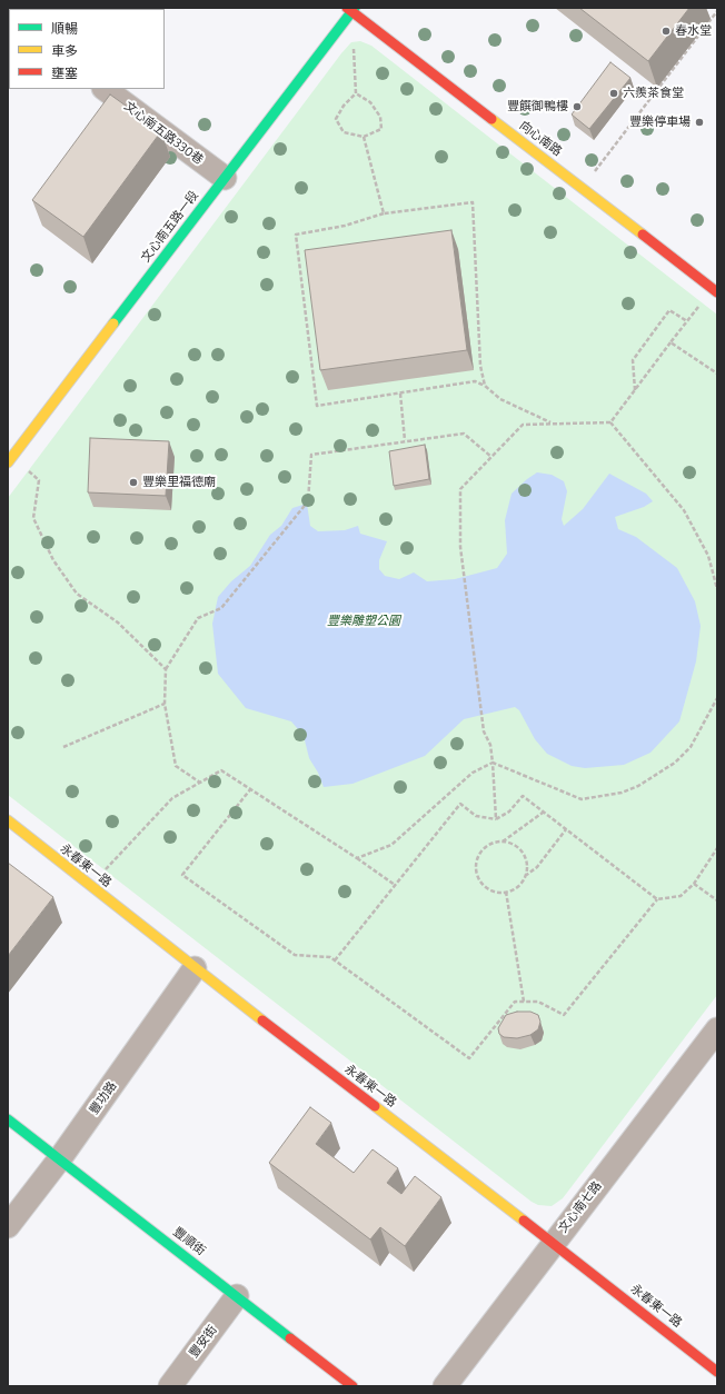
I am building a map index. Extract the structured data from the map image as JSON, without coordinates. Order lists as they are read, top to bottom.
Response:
{
  "streets": {
    "street": [
      "文心南五路330巷",
      "向心南路",
      "文心南五路一段",
      "永春東一路",
      "豐功路",
      "文心南七路",
      "豐順街",
      "豐安街"
    ]
  },
  "crossings": [
    ["文心南五路330巷", "文心南五路一段"],
    ["向心南路", "文心南五路一段"],
    ["永春東一路", "豐功路"],
    ["永春東一路", "文心南七路"],
    ["豐功路", "豐順街"],
    ["豐順街", "豐安街"]
  ],
  "parks": ["豐樂雕塑公園"],
  "places": [
    "春水堂",
    "六羨茶食堂",
    "豐饌御鴨樓",
    "豐樂停車場",
    "豐樂里福德廟"
  ],
  "legend": ["順暢", "車多", "壅塞"]
}
